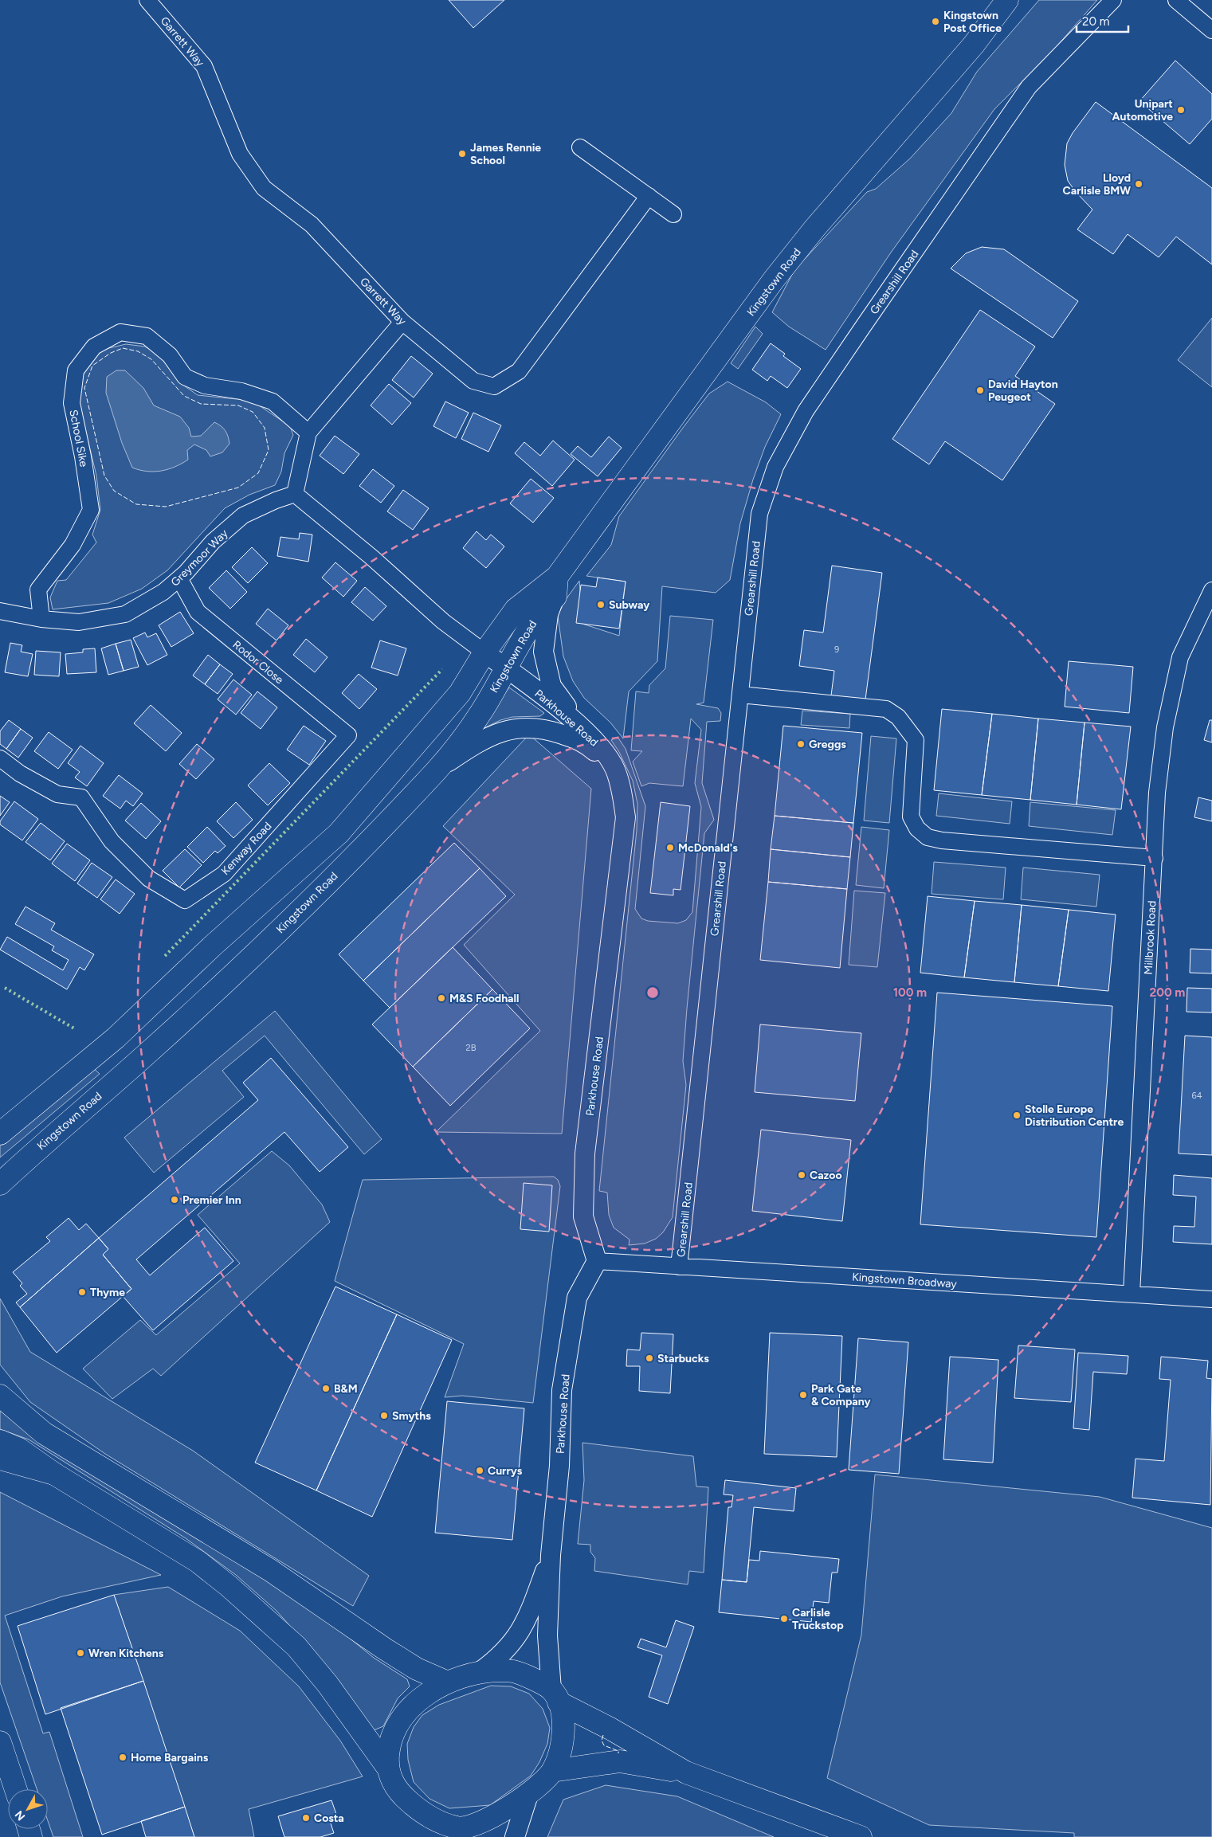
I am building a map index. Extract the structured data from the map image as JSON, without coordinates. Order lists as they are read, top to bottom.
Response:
{
  "streets": {
    "main road": ["Kingstown Road"],
    "street": [
      "Garrett Way",
      "Grearshill Road",
      "School Sike",
      "Greymoor Way",
      "Rodor Close",
      "Parkhouse Road",
      "Kenway Road",
      "Millbrook Road",
      "Kingstown Broadway"
    ]
  },
  "crossings": [
    ["Kingstown Road", "Parkhouse Road"],
    ["Grearshill Road", "Kingstown Broadway"],
    ["School Sike", "Greymoor Way"],
    ["Greymoor Way", "Rodor Close"],
    ["Rodor Close", "Kenway Road"],
    ["Parkhouse Road", "Kingstown Broadway"],
    ["Millbrook Road", "Kingstown Broadway"]
  ],
  "places": [
    "Kingstown Post Office",
    "Unipart Automotive",
    "James Rennie School",
    "Lloyd Carlisle BMW",
    "David Hayton Peugeot",
    "Subway",
    "Greggs",
    "McDonald's",
    "M&S Foodhall",
    "Stolle Europe Distribution Centre",
    "Cazoo",
    "Premier Inn",
    "Thyme",
    "Starbucks",
    "B&M",
    "Park Gate & Company",
    "Smyths",
    "Currys",
    "Carlisle Truckstop",
    "Wren Kitchens",
    "Home Bargains",
    "Costa"
  ],
  "house_numbers": ["9", "2B", "64"],
  "scale_bar": "20 m",
  "north": "bottom left",
  "rings": ["100 m", "200 m"]
}
